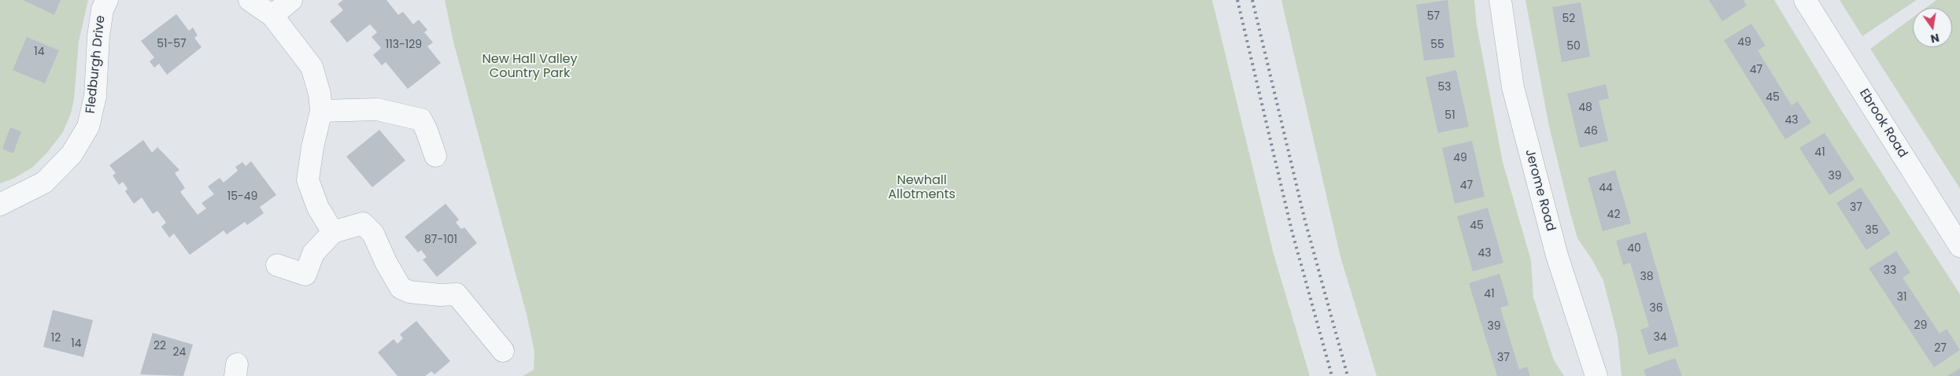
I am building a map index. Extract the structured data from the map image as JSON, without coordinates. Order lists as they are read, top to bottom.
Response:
{
  "streets": {
    "street": ["Fledburgh Drive", "Ebrook Road", "Jerome Road"]
  },
  "parks": ["New Hall Valley Country Park", "Newhall Allotments"],
  "house_numbers": [
    "57",
    "52",
    "49",
    "51-57",
    "113-129",
    "55",
    "50",
    "14",
    "47",
    "53",
    "45",
    "48",
    "51",
    "43",
    "46",
    "41",
    "49",
    "39",
    "47",
    "44",
    "15-49",
    "37",
    "42",
    "45",
    "35",
    "87-101",
    "40",
    "43",
    "33",
    "38",
    "41",
    "31",
    "36",
    "29",
    "39",
    "34",
    "12",
    "14",
    "22",
    "27",
    "24",
    "37"
  ],
  "north": "bottom"
}
